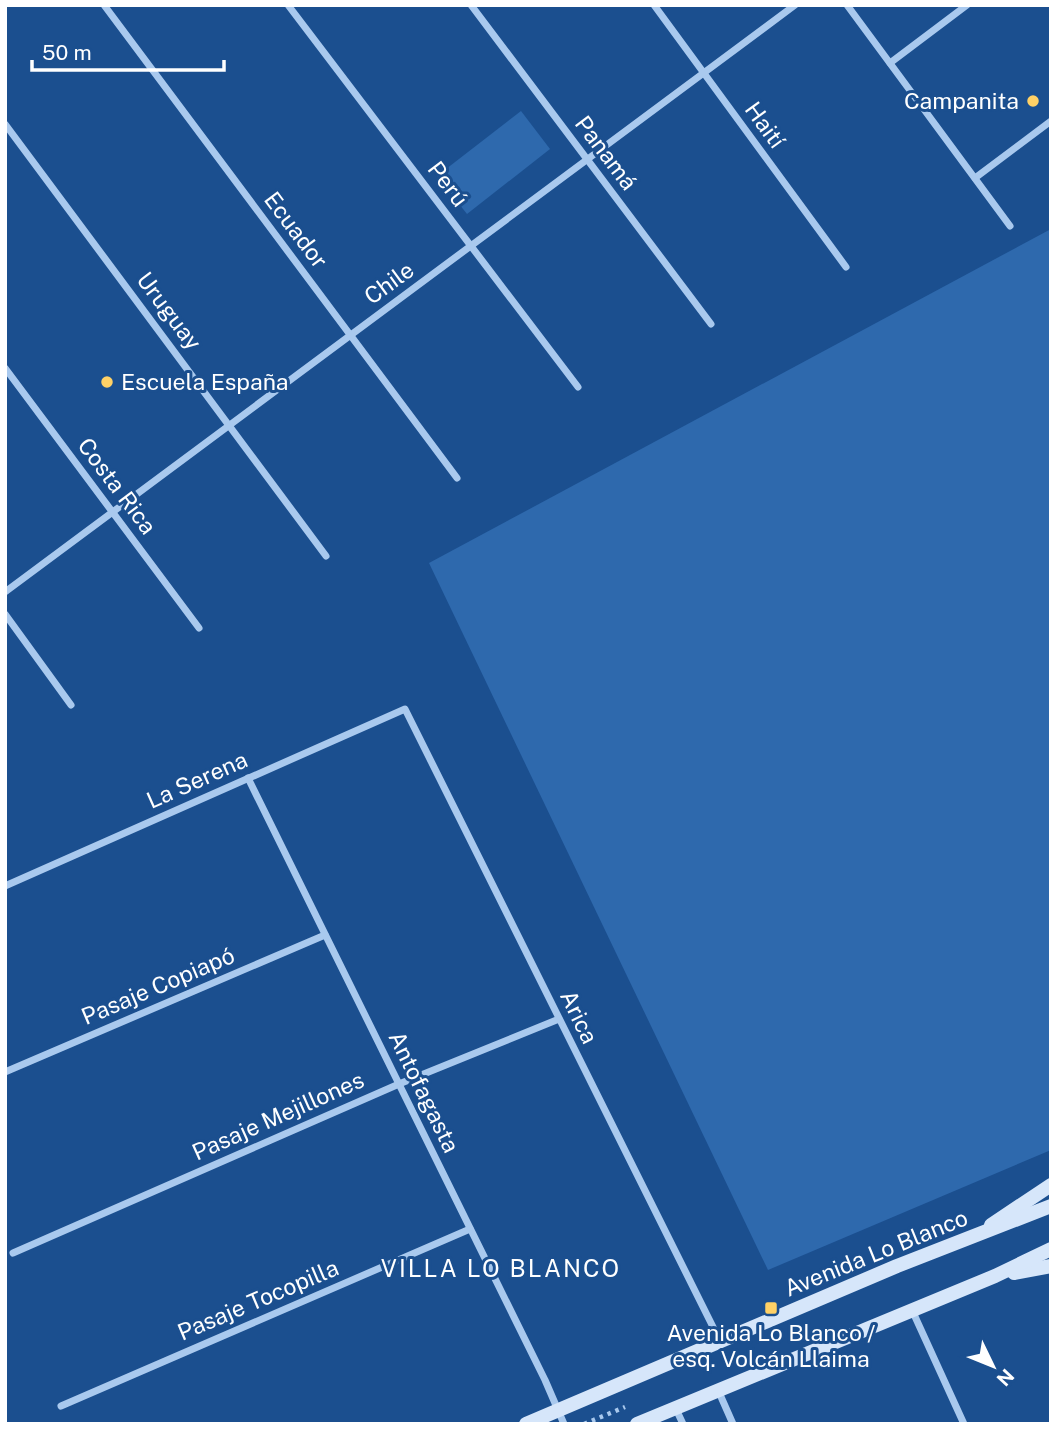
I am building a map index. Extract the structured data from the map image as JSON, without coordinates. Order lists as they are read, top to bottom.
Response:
{
  "streets": {
    "main road": ["Avenida Lo Blanco"],
    "street": [
      "Haití",
      "Panamá",
      "Perú",
      "Ecuador",
      "Chile",
      "Uruguay",
      "Costa Rica",
      "La Serena",
      "Pasaje Copiapó",
      "Arica",
      "Antofagasta",
      "Pasaje Mejillones",
      "Pasaje Tocopilla"
    ]
  },
  "crossings": [
    ["Haití", "Chile"],
    ["Panamá", "Chile"],
    ["Perú", "Chile"],
    ["Ecuador", "Chile"],
    ["Chile", "Uruguay"],
    ["Chile", "Costa Rica"],
    ["La Serena", "Arica"],
    ["La Serena", "Antofagasta"],
    ["Pasaje Copiapó", "Antofagasta"],
    ["Arica", "Pasaje Mejillones"],
    ["Arica", "Avenida Lo Blanco"],
    ["Antofagasta", "Pasaje Mejillones"],
    ["Antofagasta", "Avenida Lo Blanco"],
    ["Antofagasta", "Pasaje Tocopilla"]
  ],
  "districts": ["VILLA LO BLANCO"],
  "places": {
    "other": ["Campanita", "Escuela España"],
    "transit": ["Avenida Lo Blanco / esq. Volcán Llaima"]
  },
  "scale_bar": "50 m",
  "north": "bottom right"
}
